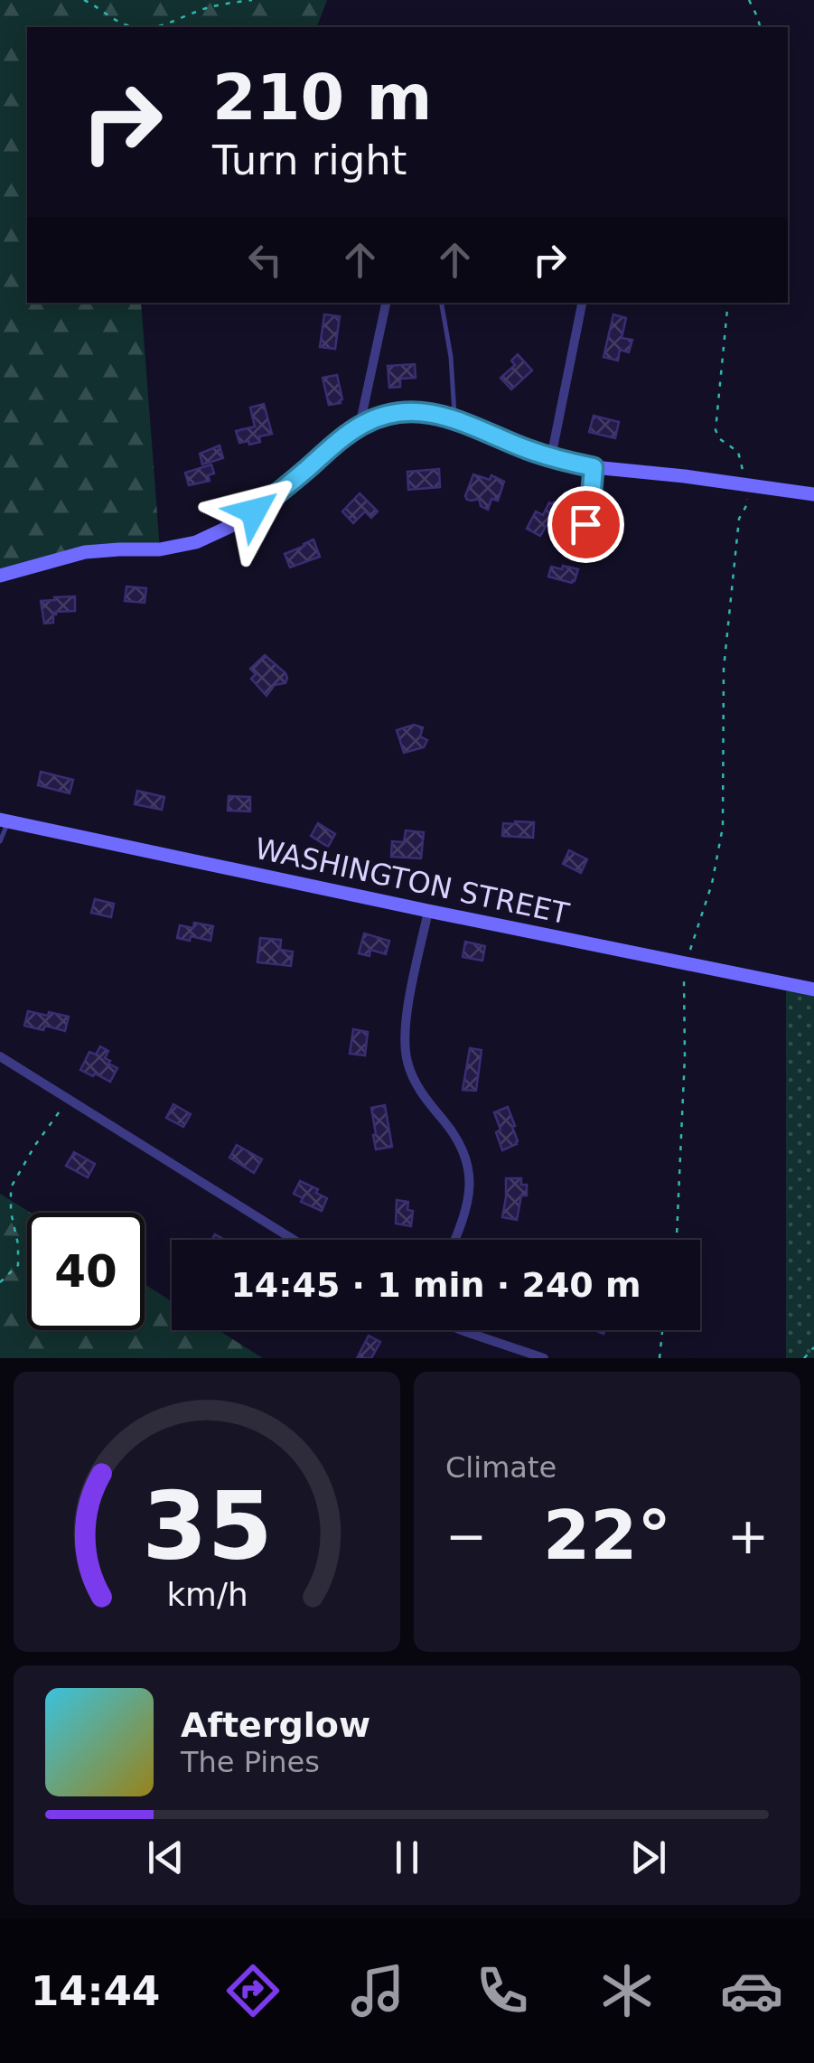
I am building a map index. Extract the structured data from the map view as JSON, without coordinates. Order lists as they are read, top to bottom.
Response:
{
  "streets": {
    "street": ["WASHINGTON STREET"]
  },
  "page": {
    "turn": ["210 m", "Turn right"],
    "limit": "40",
    "trip": "14:45 · 1 min · 240 m",
    "tile": "Climate",
    "heat": ["−", "22°", "+"],
    "song": ["Afterglow", "The Pines"],
    "tabs": "14:44",
    "gauge": ["35", "km/h"]
  }
}
